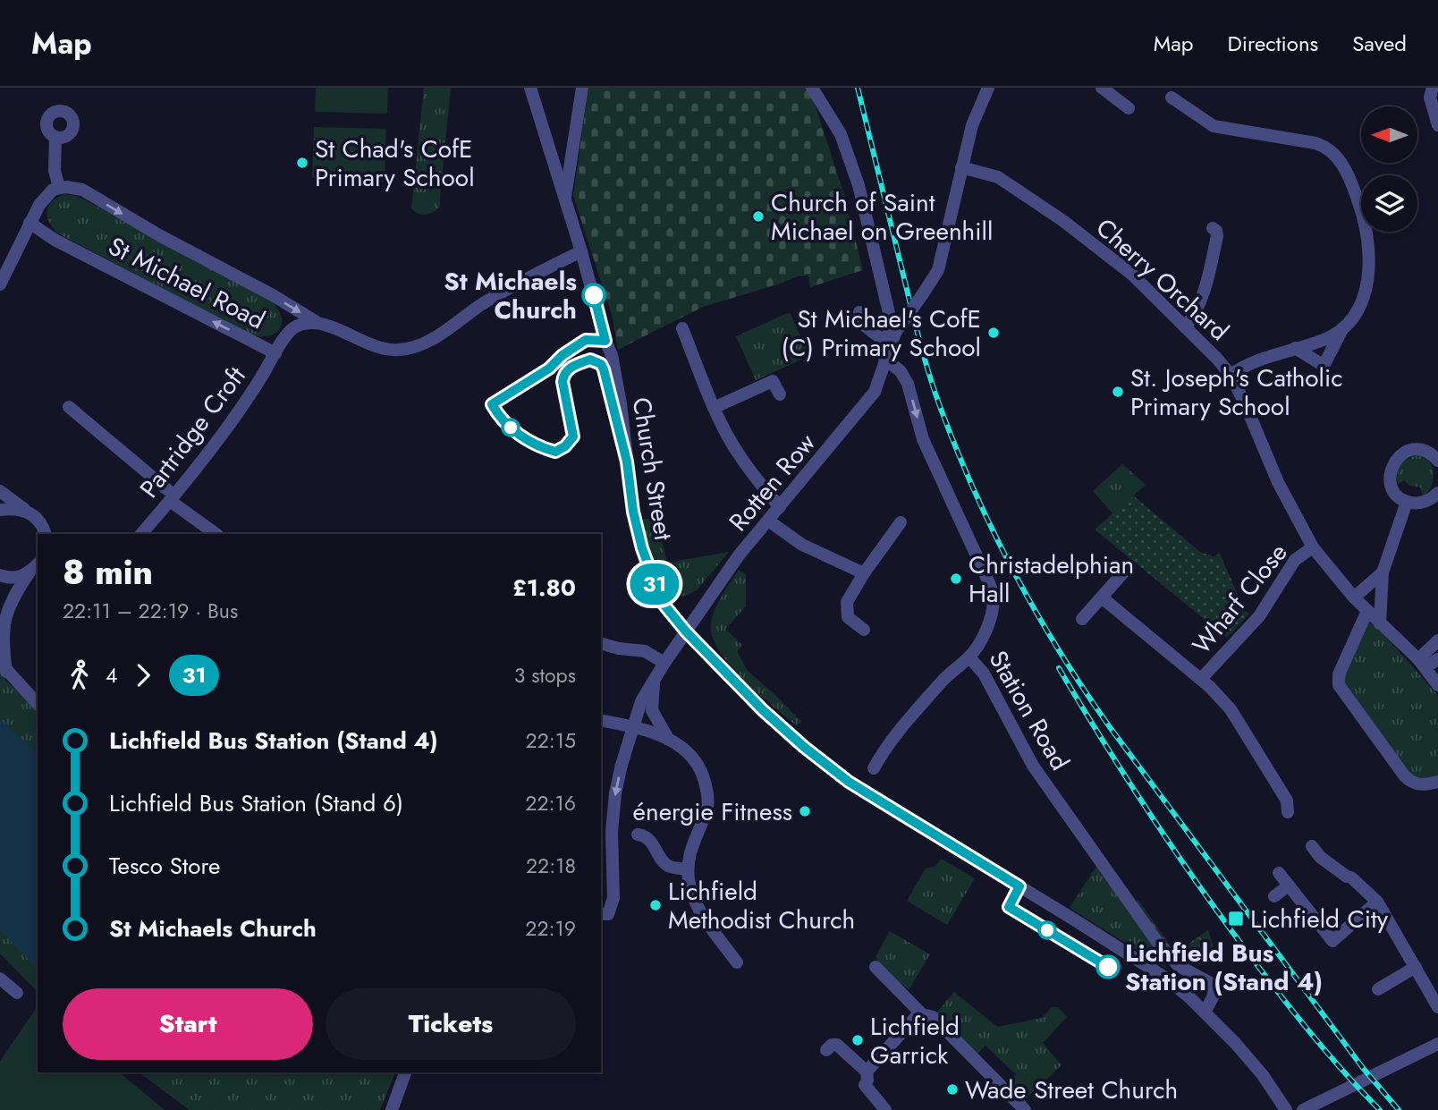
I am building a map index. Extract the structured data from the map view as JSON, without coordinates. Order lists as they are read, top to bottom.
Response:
{
  "streets": {
    "street": [
      "Cherry Orchard",
      "St Michael Road",
      "Partridge Croft",
      "Church Street",
      "Rotten Row",
      "Wharf Close",
      "Station Road"
    ]
  },
  "crossings": [
    ["Cherry Orchard", "Wharf Close"],
    ["St Michael Road", "Partridge Croft"],
    ["St Michael Road", "Church Street"],
    ["Church Street", "Rotten Row"],
    ["Church Street", "Station Road"],
    ["Rotten Row", "Station Road"]
  ],
  "one_way": ["Station Road"],
  "places": {
    "other": [
      "St Chad's CofE Primary School",
      "Church of Saint Michael on Greenhill",
      "St Michaels Church",
      "St Michael's CofE (C) Primary School",
      "St. Joseph's Catholic Primary School",
      "Christadelphian Hall",
      "énergie Fitness",
      "Lichfield Methodist Church",
      "Lichfield Bus Station (Stand 4)",
      "Lichfield Garrick",
      "Wade Street Church"
    ],
    "transit": ["Lichfield City"]
  },
  "lines": ["bus line 31"],
  "north": "left",
  "page": {
    "header": "Map",
    "nav": ["Map", "Directions", "Saved"],
    "on_map": "31",
    "heading": ["8 min", "22:11 – 22:19 · Bus", "£1.80"],
    "legs": ["4", "31", "3 stops"],
    "list": [
      {
        "name": "Lichfield Bus Station (Stand 4)",
        "value": "22:15"
      },
      {
        "name": "Lichfield Bus Station (Stand 6)",
        "value": "22:16"
      },
      {
        "name": "Tesco Store",
        "value": "22:18"
      },
      {
        "name": "St Michaels Church",
        "value": "22:19"
      }
    ],
    "buttons": ["Start", "Tickets"]
  }
}
